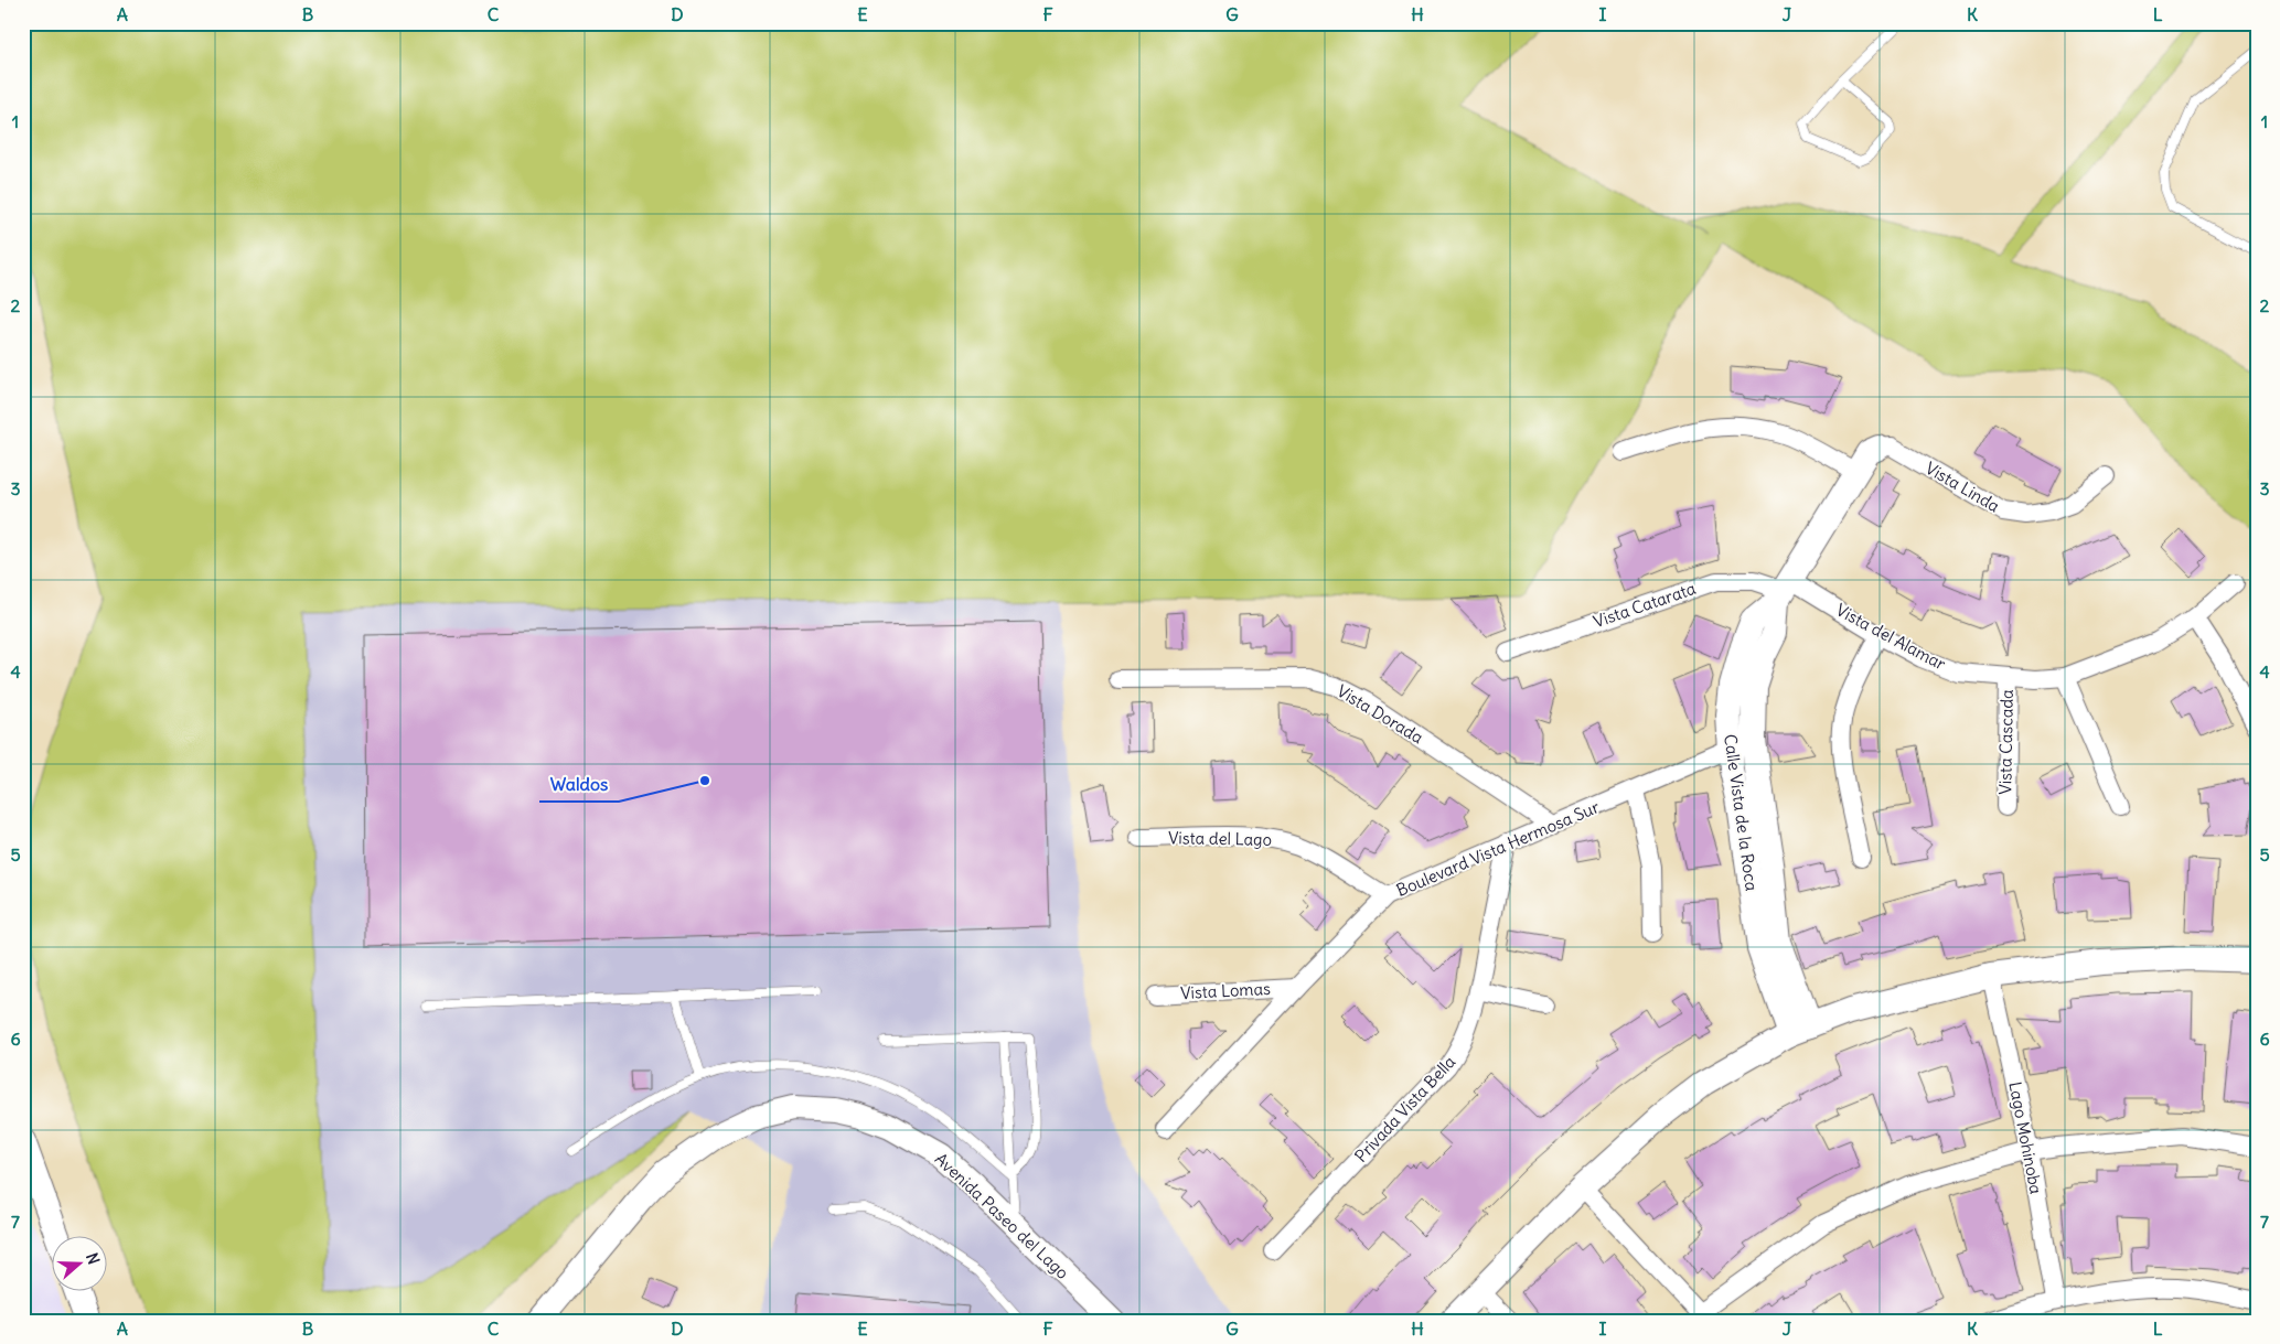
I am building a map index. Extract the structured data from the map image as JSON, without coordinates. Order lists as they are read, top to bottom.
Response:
{
  "streets": {
    "street": [
      "Vista Linda",
      "Vista Catarata",
      "Vista del Alamar",
      "Vista Dorada",
      "Vista Cascada",
      "Calle Vista de la Roca",
      "Vista del Lago",
      "Boulevard Vista Hermosa Sur",
      "Vista Lomas",
      "Privada Vista Bella",
      "Lago Mohinoba",
      "Avenida Paseo del Lago"
    ]
  },
  "crossings": [
    ["Vista Linda", "Calle Vista de la Roca"],
    ["Vista Catarata", "Vista del Alamar"],
    ["Vista Catarata", "Calle Vista de la Roca"],
    ["Vista del Alamar", "Vista Cascada"],
    ["Vista del Alamar", "Calle Vista de la Roca"],
    ["Vista Dorada", "Boulevard Vista Hermosa Sur"],
    ["Calle Vista de la Roca", "Boulevard Vista Hermosa Sur"],
    ["Vista del Lago", "Boulevard Vista Hermosa Sur"],
    ["Boulevard Vista Hermosa Sur", "Vista Lomas"],
    ["Boulevard Vista Hermosa Sur", "Privada Vista Bella"]
  ],
  "places": ["Waldos"],
  "north": "right",
  "grid": {
    "columns": [
      "A",
      "B",
      "C",
      "D",
      "E",
      "F",
      "G",
      "H",
      "I",
      "J",
      "K",
      "L"
    ],
    "rows": [
      "1",
      "2",
      "3",
      "4",
      "5",
      "6",
      "7"
    ]
  }
}
